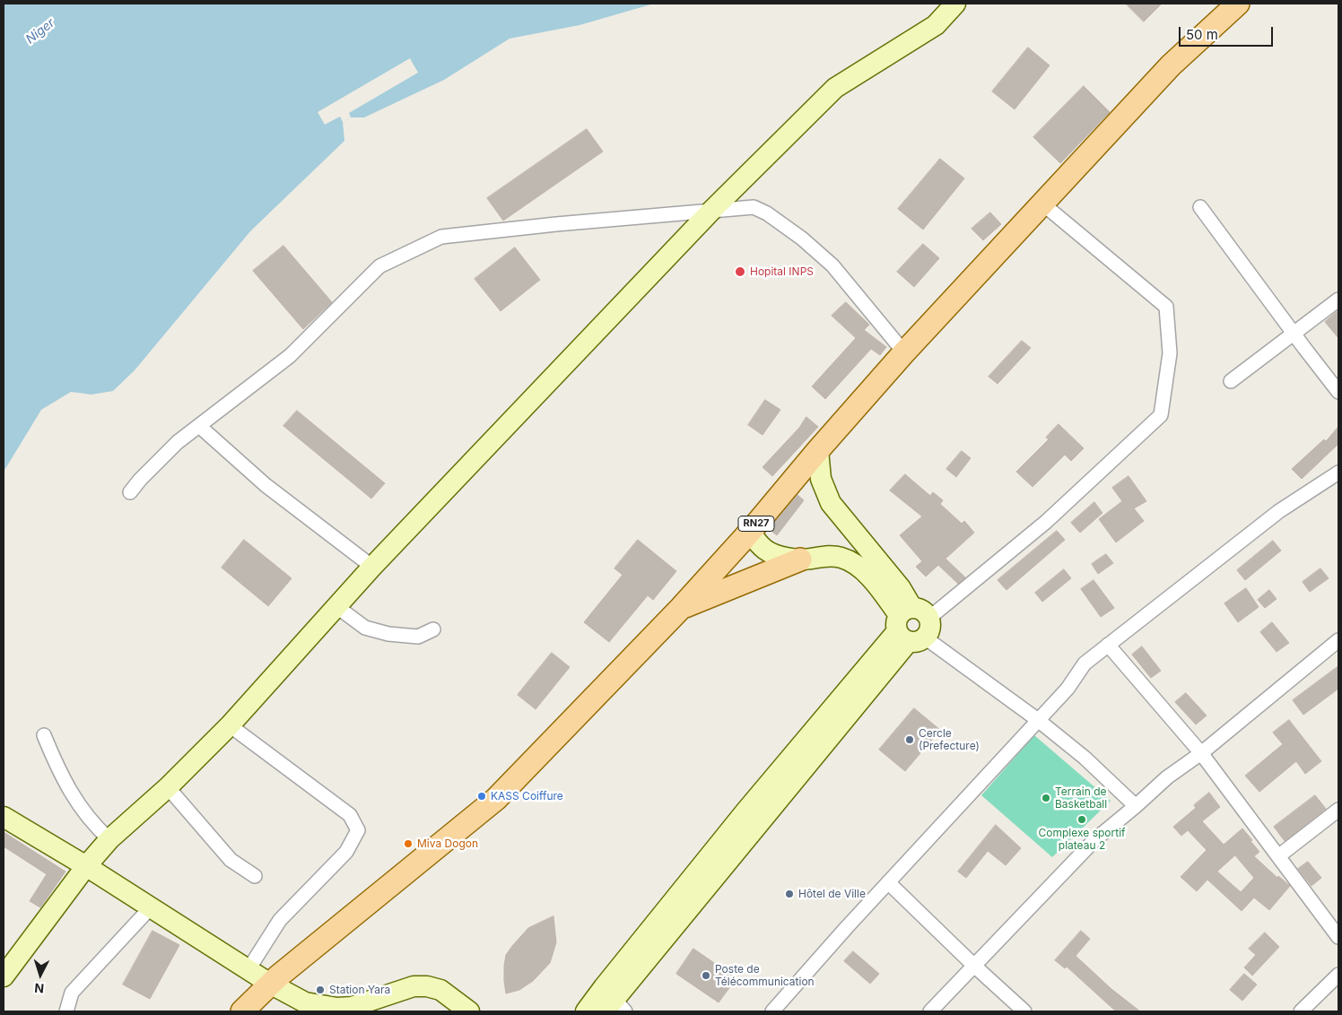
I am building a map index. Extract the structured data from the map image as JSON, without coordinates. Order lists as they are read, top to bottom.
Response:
{
  "streets": {
    "main road": ["RN27"]
  },
  "water": ["Niger"],
  "places": [
    "Hopital INPS",
    "Cercle (Prefecture)",
    "KASS Coiffure",
    "Terrain de Basketball",
    "Complexe sportif plateau 2",
    "Miva Dogon",
    "Hôtel de Ville",
    "Poste de Télécommunication",
    "Station Yara"
  ],
  "scale_bar": "50 m",
  "north": "bottom"
}
